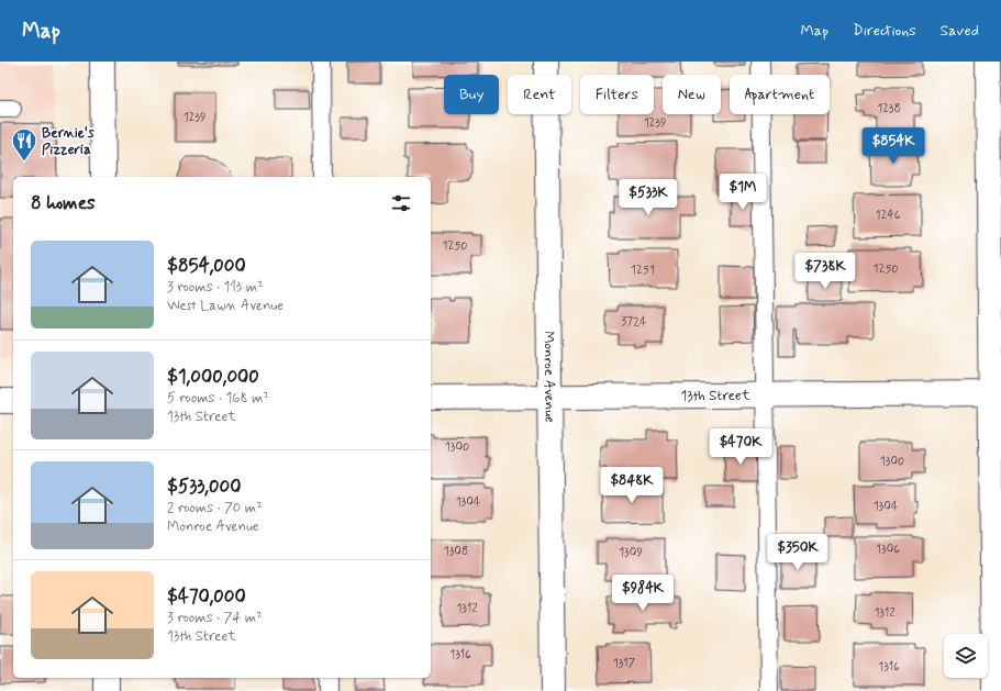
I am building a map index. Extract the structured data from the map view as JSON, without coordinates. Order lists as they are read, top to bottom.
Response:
{
  "streets": {
    "street": ["Monroe Avenue", "13th Street"]
  },
  "crossings": [
    ["Monroe Avenue", "13th Street"]
  ],
  "places": {
    "restaurant": ["Bernie's Pizzeria"]
  },
  "house_numbers": [
    "1238",
    "1239",
    "1239",
    "1246",
    "1250",
    "1250",
    "1251",
    "3724",
    "1300",
    "1300",
    "1304",
    "1304",
    "1306",
    "1308",
    "1309",
    "1312",
    "1312",
    "1316",
    "1317",
    "1316"
  ],
  "page": {
    "header": "Map",
    "nav": ["Map", "Directions", "Saved"],
    "chip": [
      "Buy",
      "Rent",
      "Filters",
      "New",
      "Apartment"
    ],
    "price": [
      "$854K",
      "$1M",
      "$533K",
      "$738K",
      "$470K",
      "$848K",
      "$350K",
      "$984K"
    ],
    "heading": "8 homes",
    "list": [
      {
        "name": "$854,000",
        "note": "3 rooms · 113 m² · West Lawn Avenue"
      },
      {
        "name": "$1,000,000",
        "note": "5 rooms · 168 m² · 13th Street"
      },
      {
        "name": "$533,000",
        "note": "2 rooms · 70 m² · Monroe Avenue"
      },
      {
        "name": "$470,000",
        "note": "3 rooms · 74 m² · 13th Street"
      }
    ]
  }
}
